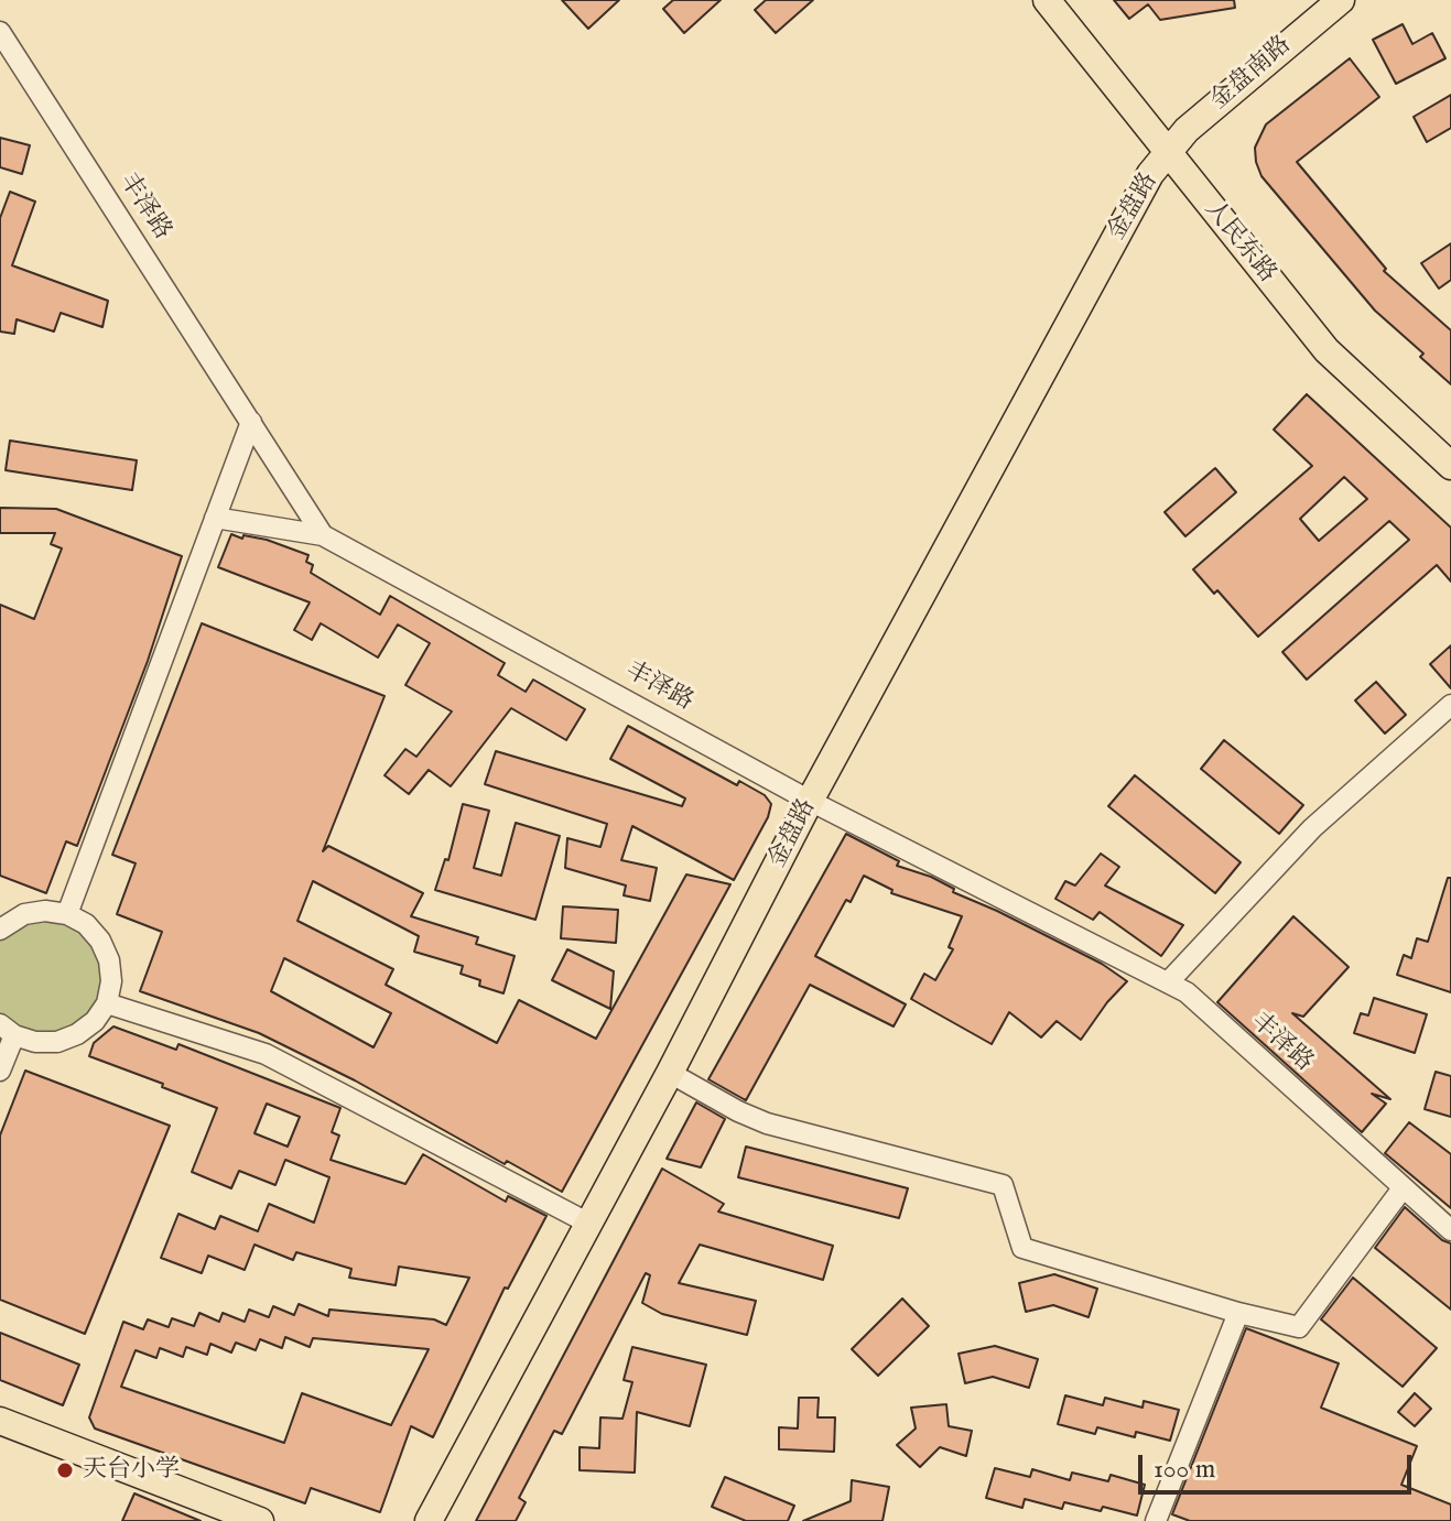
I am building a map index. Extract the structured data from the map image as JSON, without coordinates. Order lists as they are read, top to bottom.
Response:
{
  "streets": {
    "main road": ["金盘南路", "金盘路", "人民东路"],
    "street": ["丰泽路"]
  },
  "crossings": [
    ["金盘南路", "金盘路"],
    ["金盘南路", "人民东路"],
    ["丰泽路", "金盘路"],
    ["金盘路", "人民东路"]
  ],
  "places": ["天台小学"],
  "scale_bar": "100 m"
}
